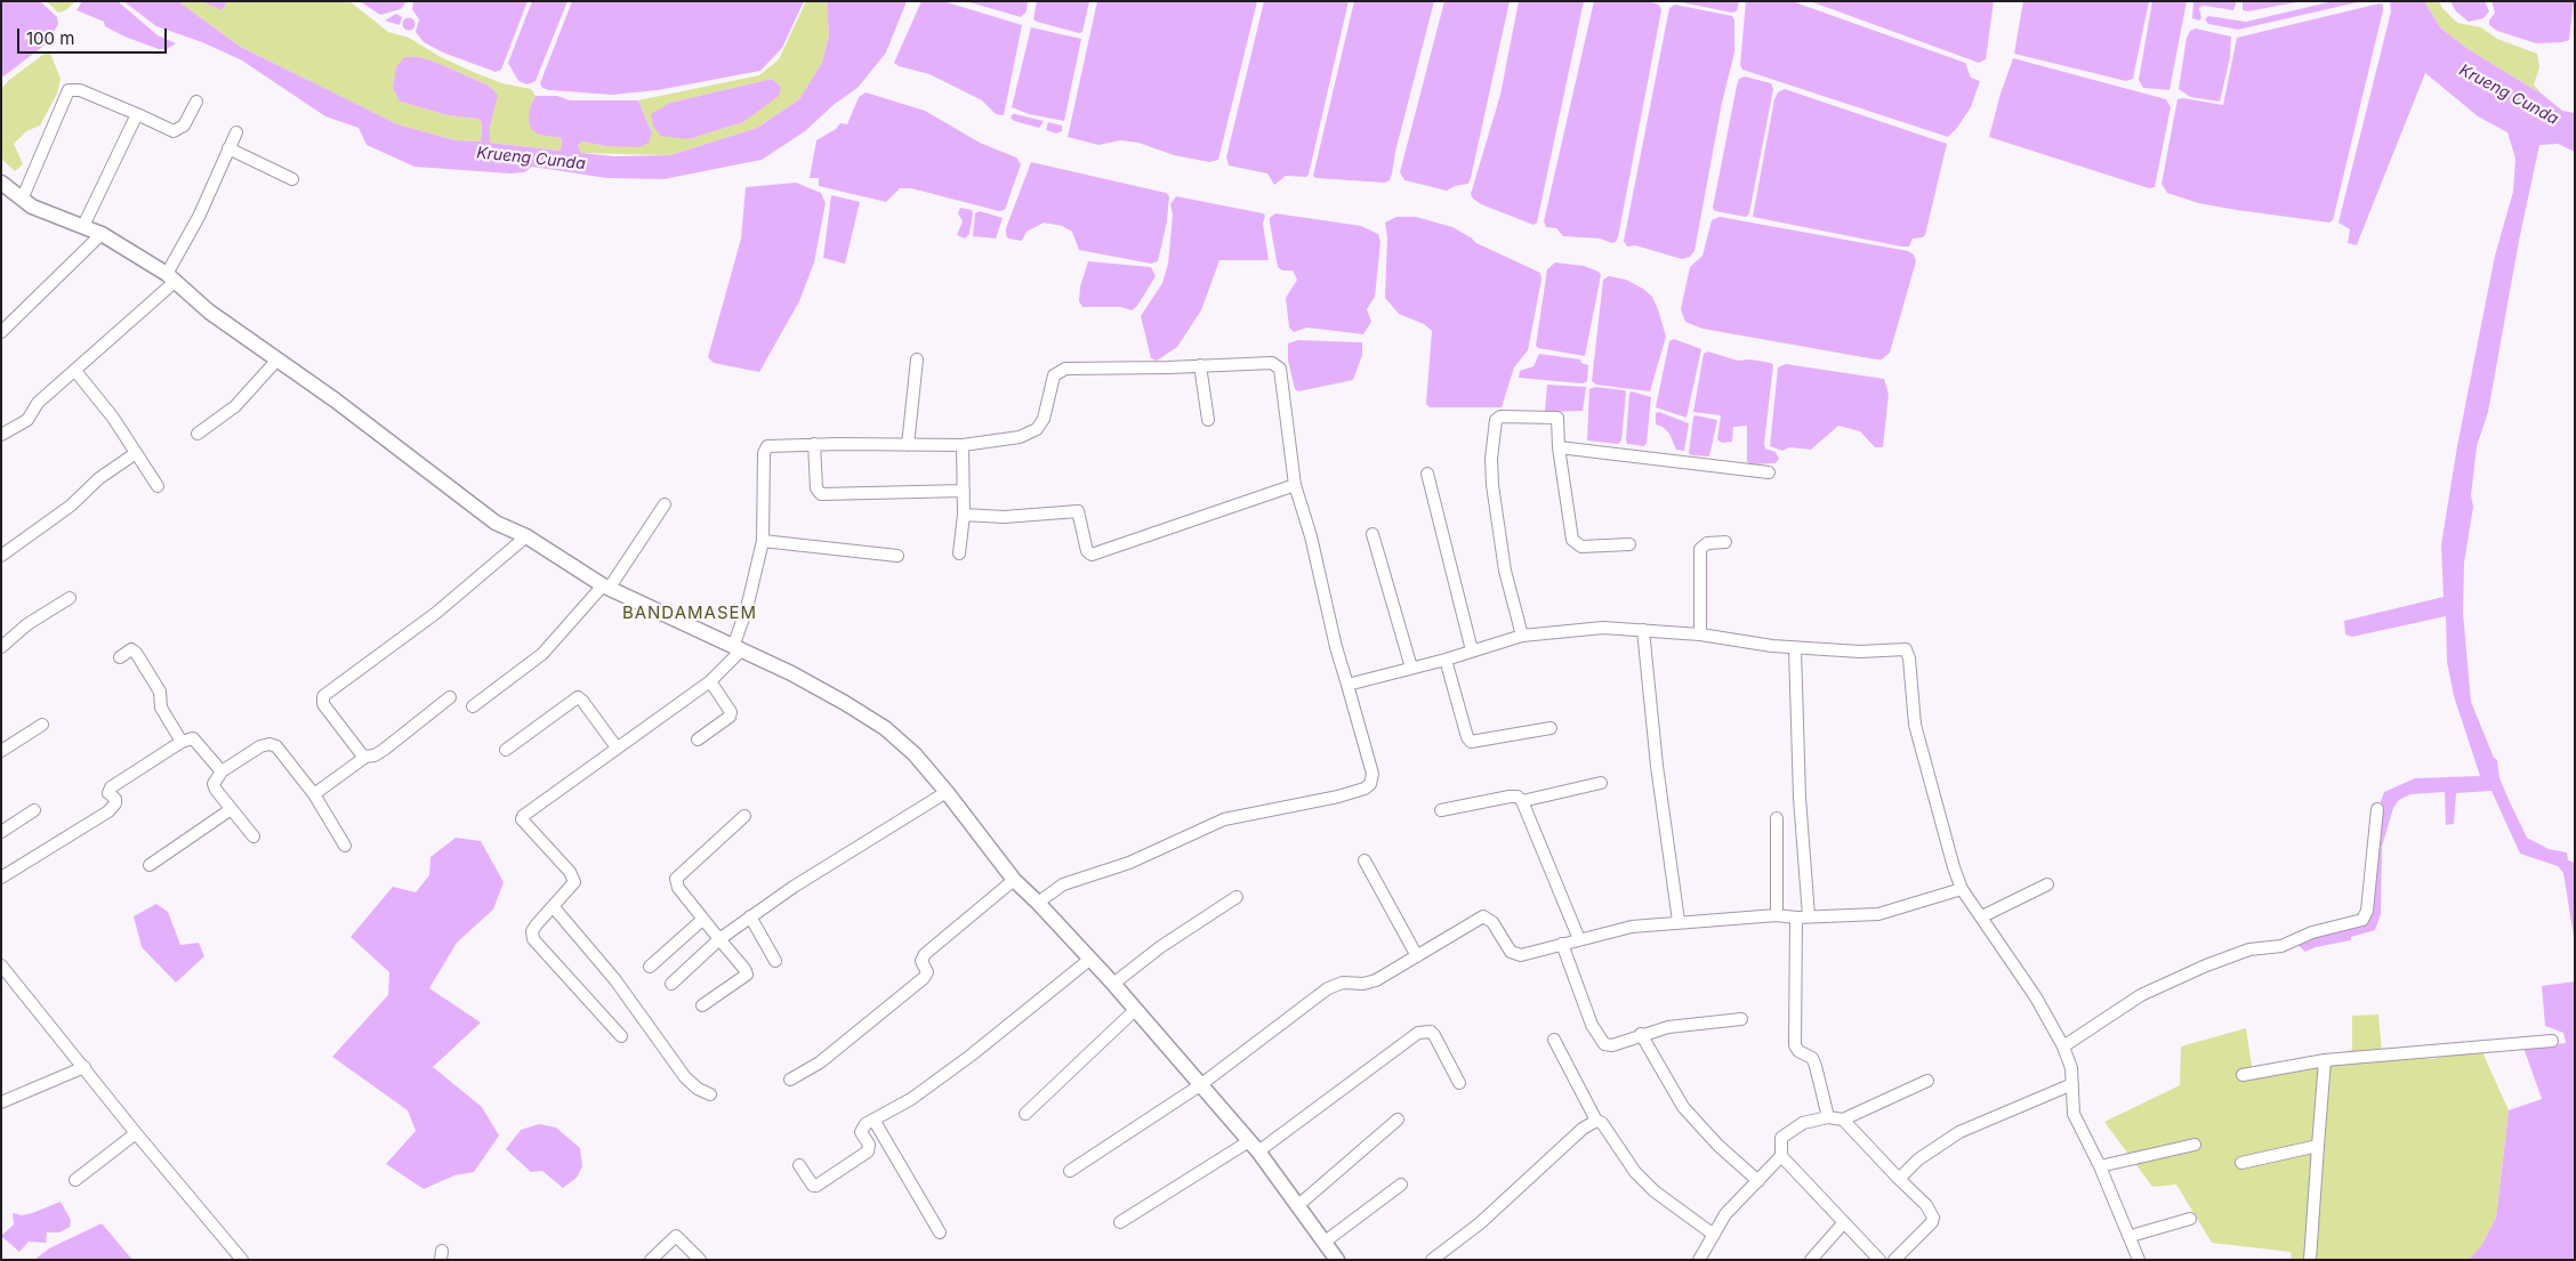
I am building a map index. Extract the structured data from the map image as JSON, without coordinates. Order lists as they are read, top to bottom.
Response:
{
  "districts": ["BANDAMASEM"],
  "water": ["Krueng Cunda"],
  "scale_bar": "100 m"
}
